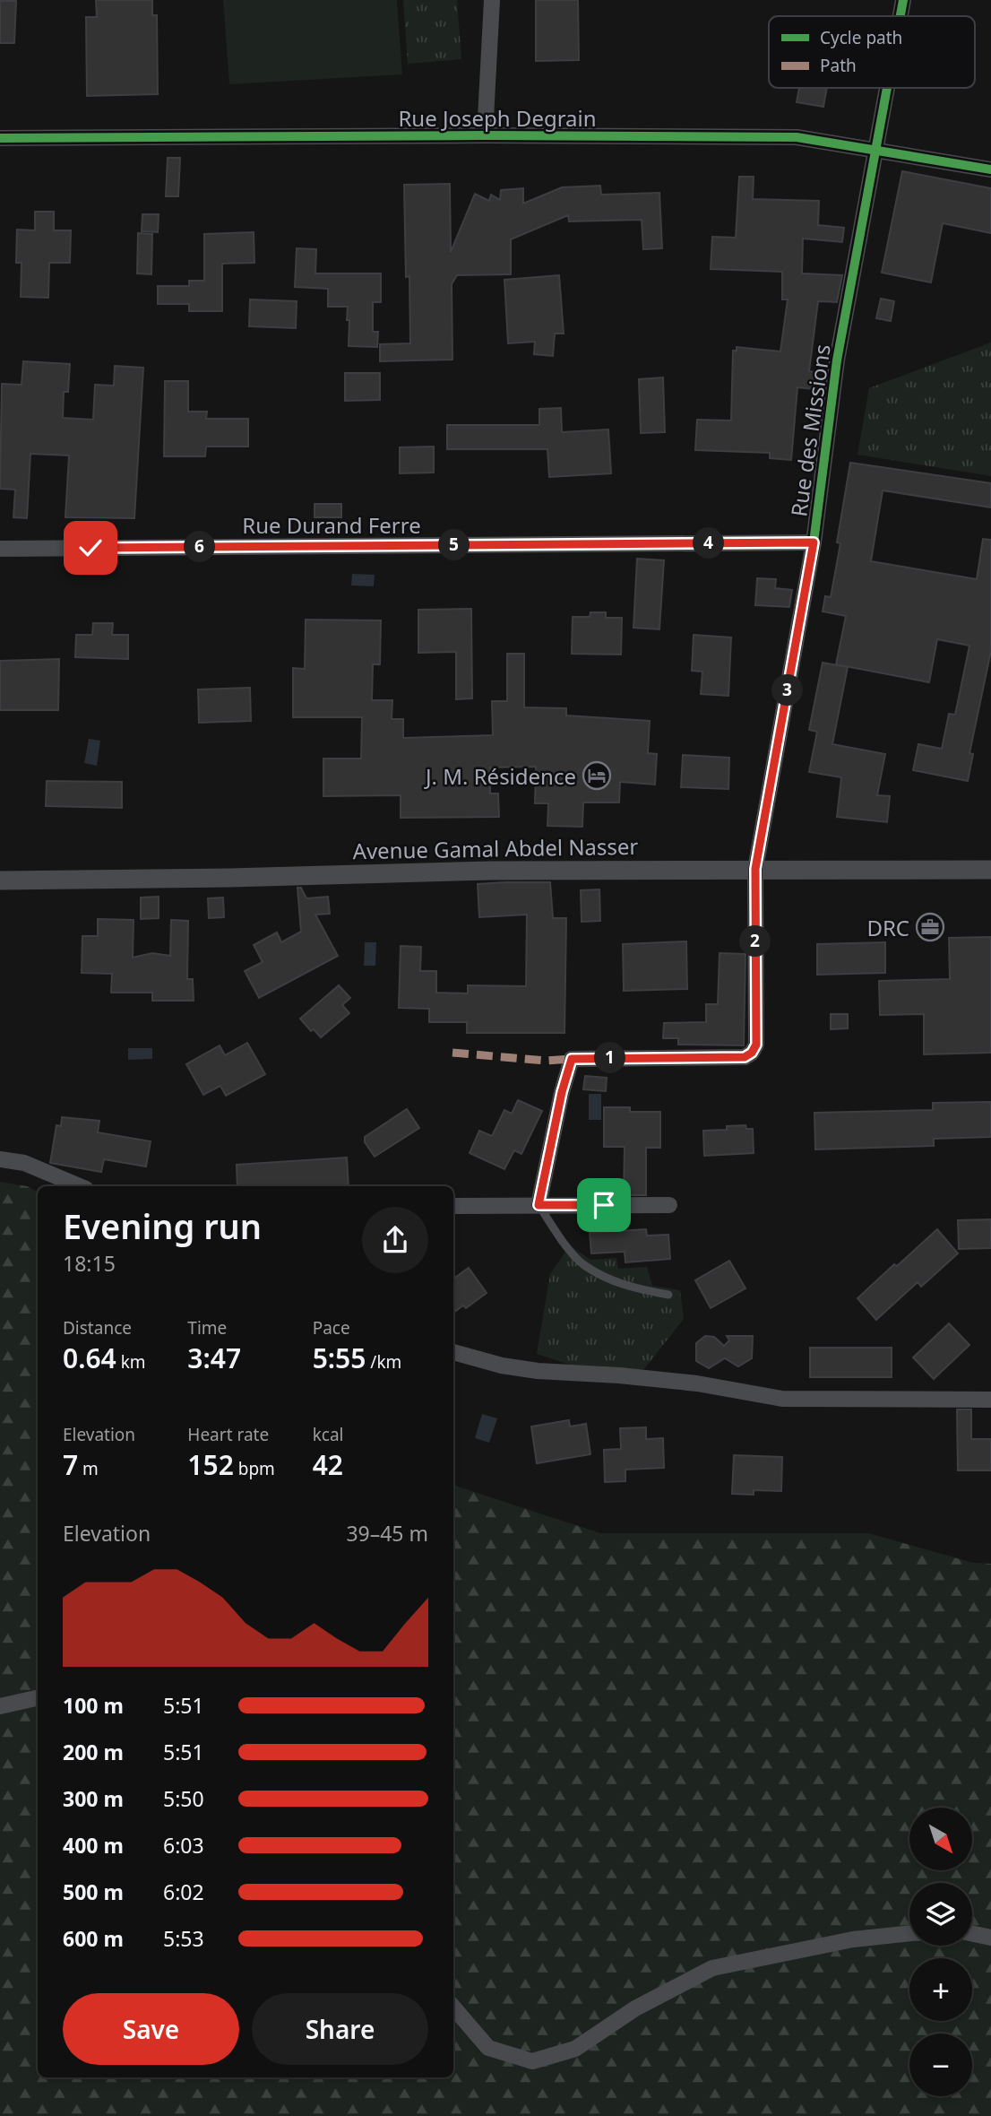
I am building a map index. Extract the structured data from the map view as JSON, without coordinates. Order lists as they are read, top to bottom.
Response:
{
  "streets": {
    "street": [
      "Rue Joseph Degrain",
      "Rue des Missions",
      "Rue Durand Ferre",
      "Avenue Gamal Abdel Nasser"
    ]
  },
  "crossings": [
    ["Rue Joseph Degrain", "Rue des Missions"],
    ["Rue des Missions", "Rue Durand Ferre"],
    ["Rue des Missions", "Avenue Gamal Abdel Nasser"]
  ],
  "places": {
    "hotel": ["J. M. Résidence"],
    "office": ["DRC"]
  },
  "legend": ["Cycle path", "Path"],
  "north": "bottom right",
  "page": {
    "pins": [
      "4",
      "5",
      "6",
      "3",
      "2",
      "1"
    ],
    "heading": ["Evening run", "18:15"],
    "stats": [
      ["Distance", "0.64 km"],
      ["Time", "3:47"],
      ["Pace", "5:55 /km"],
      ["Elevation", "7 m"],
      ["Heart rate", "152 bpm"],
      ["kcal", "42"]
    ],
    "chart": ["Elevation", "39–45 m"],
    "list": [
      {
        "name": "100 m",
        "note": "5:51"
      },
      {
        "name": "200 m",
        "note": "5:51"
      },
      {
        "name": "300 m",
        "note": "5:50"
      },
      {
        "name": "400 m",
        "note": "6:03"
      },
      {
        "name": "500 m",
        "note": "6:02"
      },
      {
        "name": "600 m",
        "note": "5:53"
      }
    ],
    "map_buttons": ["+", "−"],
    "buttons": ["Save", "Share"]
  }
}
